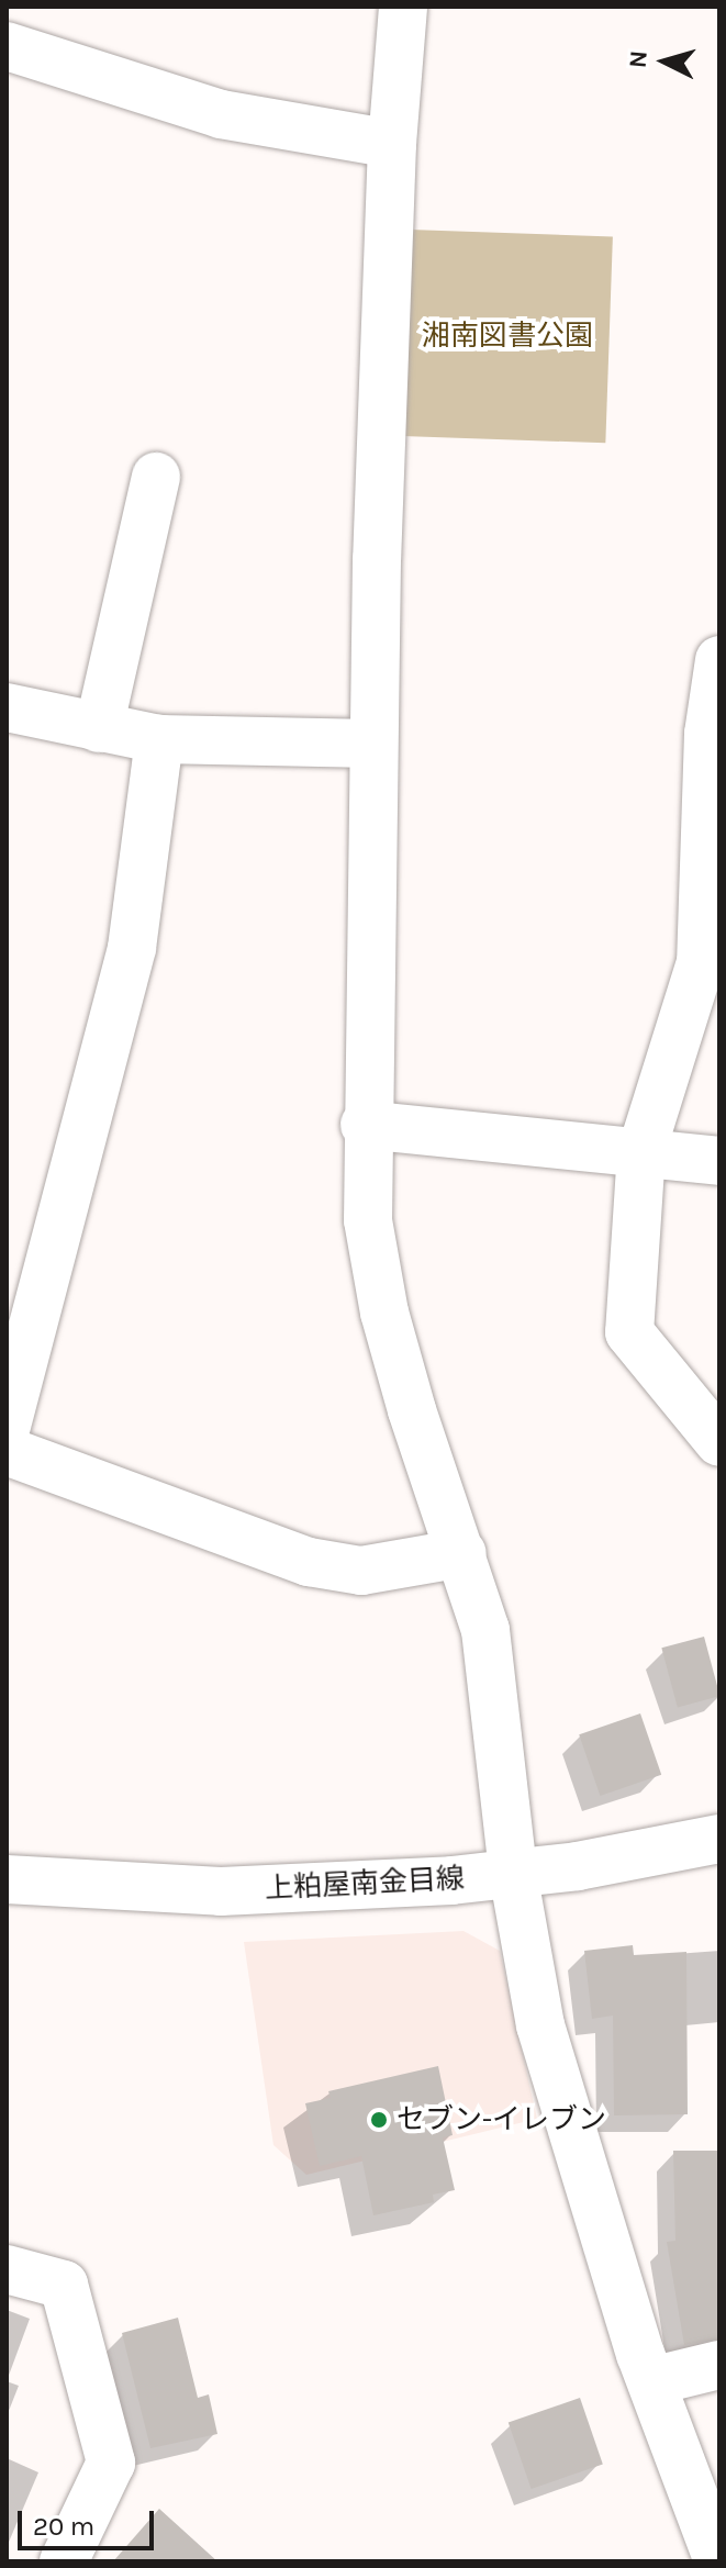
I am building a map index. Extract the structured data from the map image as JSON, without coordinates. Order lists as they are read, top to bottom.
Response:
{
  "streets": {
    "street": ["上粕屋南金目線"]
  },
  "parks": ["湘南図書公園"],
  "places": ["セブン-イレブン"],
  "scale_bar": "20 m",
  "north": "left"
}
